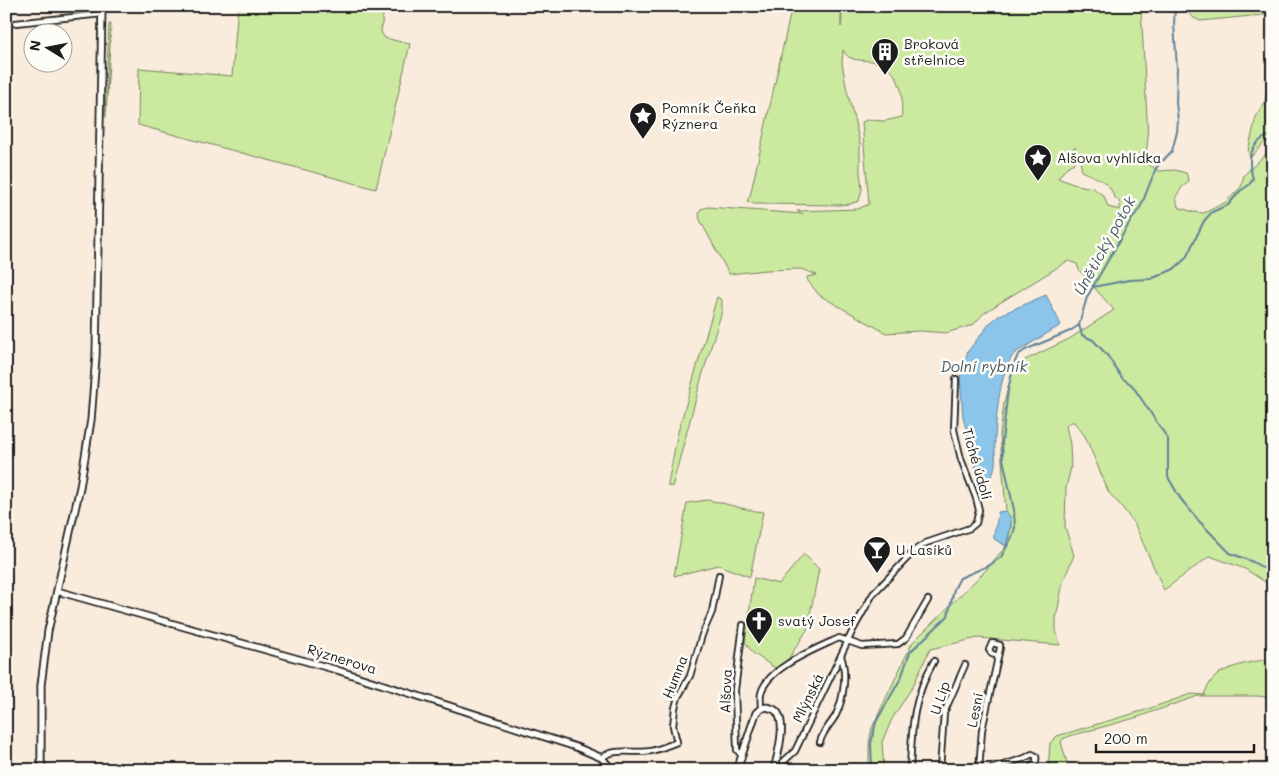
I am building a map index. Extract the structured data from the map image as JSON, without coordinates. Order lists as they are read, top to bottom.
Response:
{
  "streets": {
    "street": [
      "Tiché údolí",
      "Rýznerova",
      "Humna",
      "Alšova",
      "Mlýnská",
      "U Lip",
      "Lesní"
    ]
  },
  "crossings": [
    ["Tiché údolí", "Mlýnská"],
    ["Rýznerova", "Humna"]
  ],
  "water": ["Únětický potok", "Dolní rybník"],
  "places": {
    "building": ["Broková střelnice"],
    "place": ["Pomník Čeňka Rýznera", "Alšova vyhlídka"],
    "bar": ["U Lasíků"],
    "church": ["svatý Josef"]
  },
  "scale_bar": "200 m",
  "north": "left"
}
